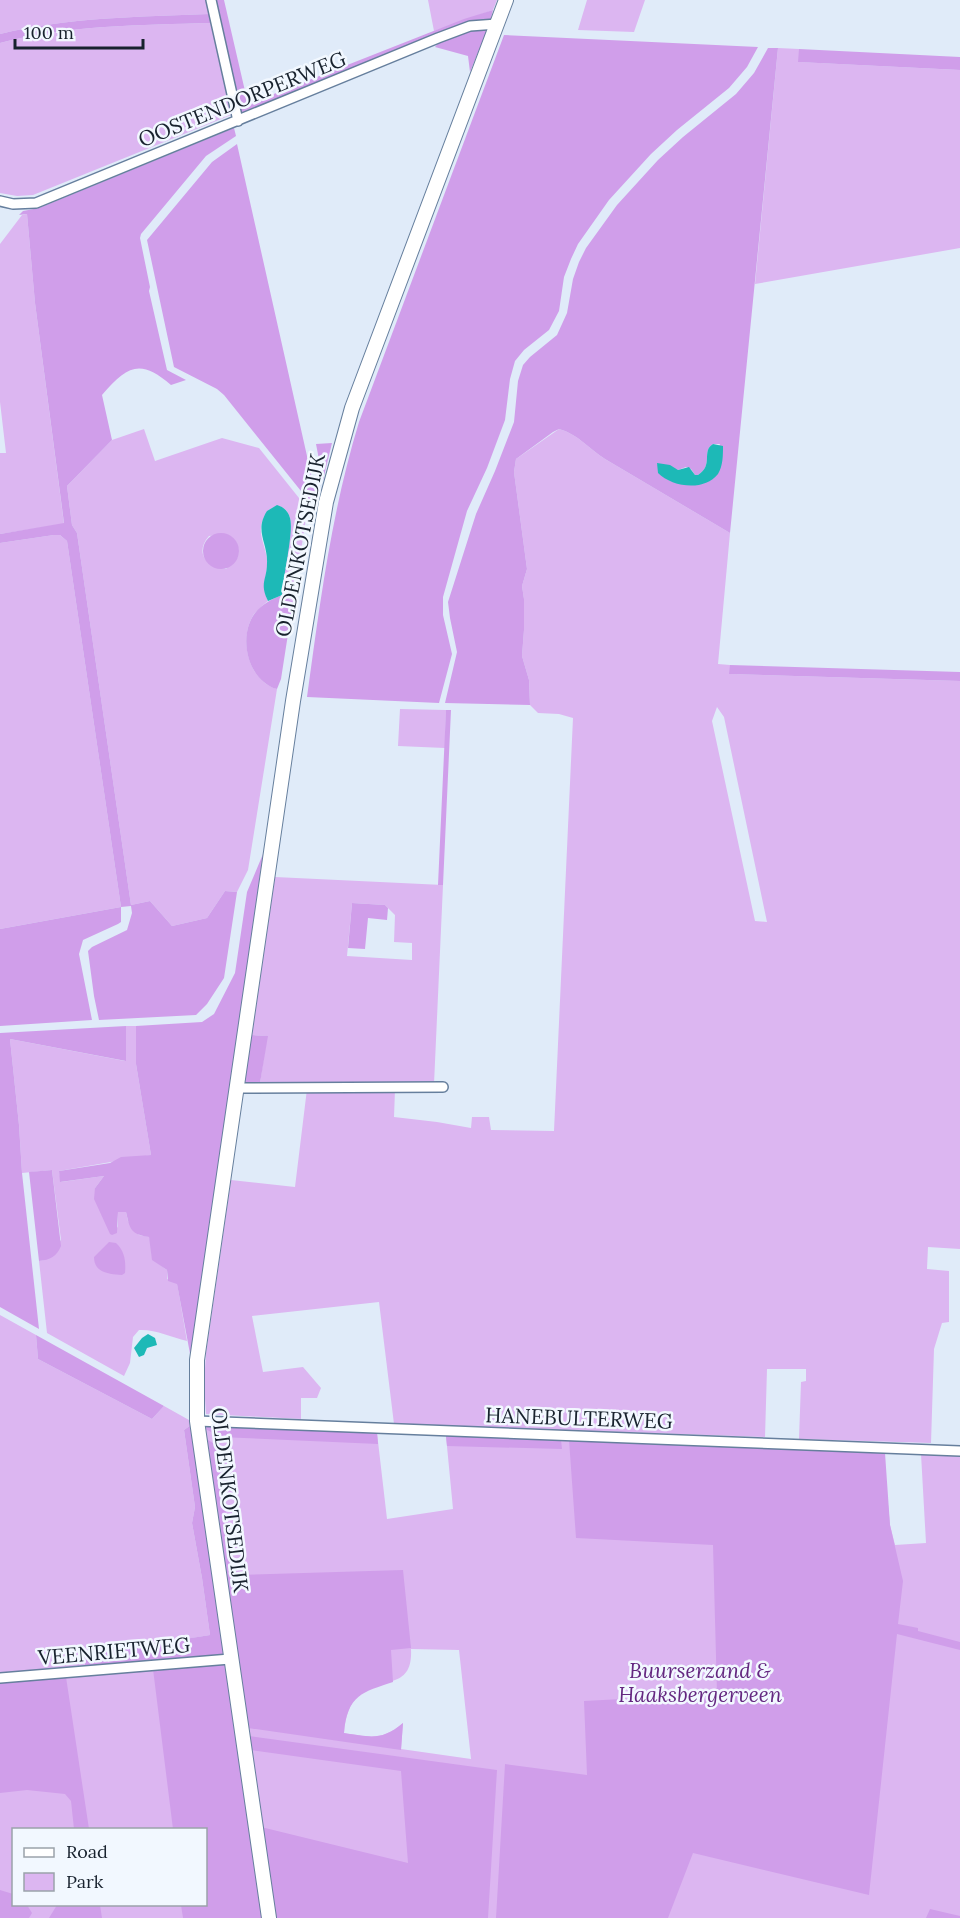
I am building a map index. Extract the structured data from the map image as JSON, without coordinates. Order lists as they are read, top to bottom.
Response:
{
  "streets": {
    "street": [
      "OOSTENDORPERWEG",
      "OLDENKOTSEDIJK",
      "HANEBULTERWEG",
      "VEENRIETWEG"
    ]
  },
  "crossings": [
    ["OOSTENDORPERWEG", "OLDENKOTSEDIJK"],
    ["OLDENKOTSEDIJK", "HANEBULTERWEG"],
    ["OLDENKOTSEDIJK", "VEENRIETWEG"]
  ],
  "parks": ["Buurserzand & Haaksbergerveen"],
  "legend": ["Road", "Park"],
  "scale_bar": "100 m"
}
